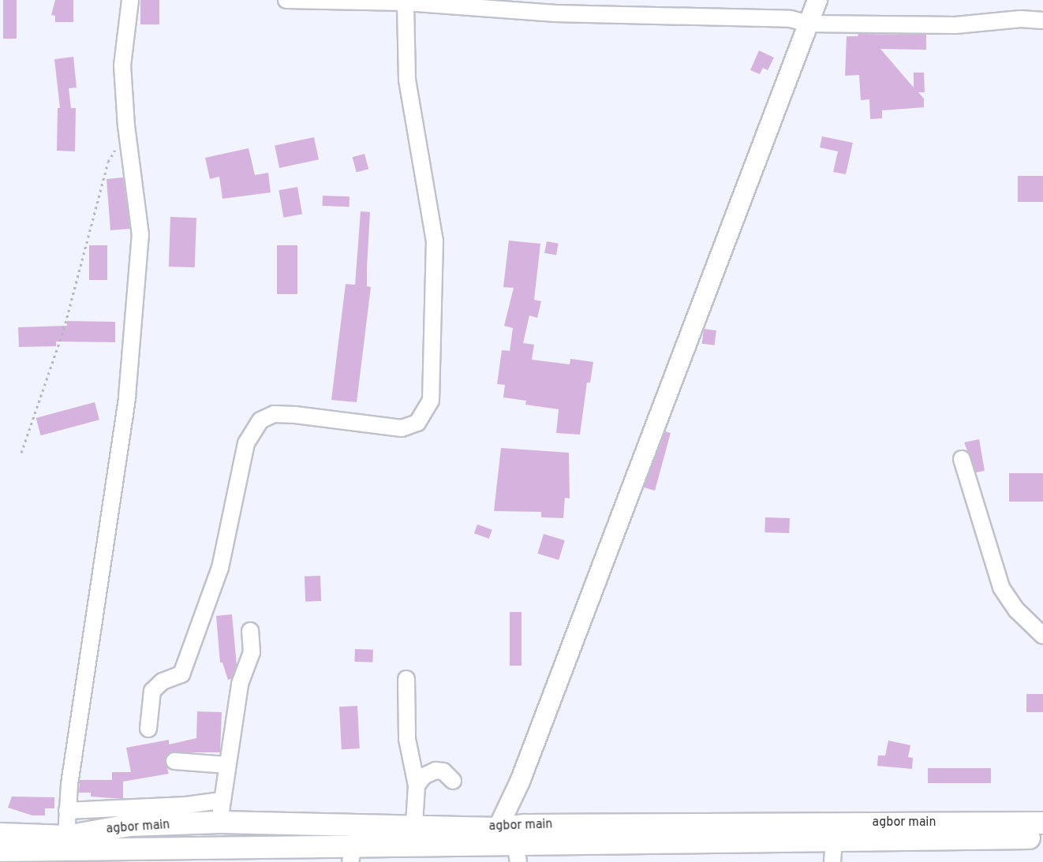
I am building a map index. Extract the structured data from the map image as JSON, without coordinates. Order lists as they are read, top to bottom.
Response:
{
  "streets": {
    "main road": ["agbor main"]
  }
}
